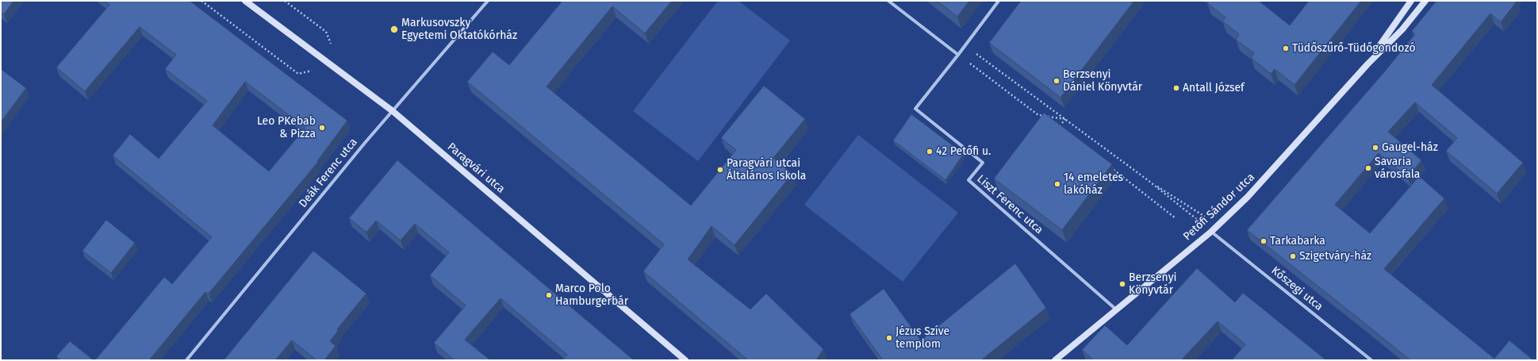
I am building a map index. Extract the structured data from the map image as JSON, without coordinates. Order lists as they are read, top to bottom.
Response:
{
  "streets": {
    "main road": ["Paragvári utca", "Petőfi Sándor utca"],
    "street": ["Deák Ferenc utca", "Liszt Ferenc utca", "Kőszegi utca"]
  },
  "crossings": [
    ["Paragvári utca", "Deák Ferenc utca"],
    ["Liszt Ferenc utca", "Petőfi Sándor utca"],
    ["Petőfi Sándor utca", "Kőszegi utca"]
  ],
  "places": [
    "Markusovszky Egyetemi Oktatókórház",
    "Tüdőszűrő-Tüdőgondozó",
    "Berzsenyi Dániel Könyvtár",
    "Antall József",
    "Leo PKebab & Pizza",
    "Gaugel-ház",
    "42 Petőfi u.",
    "Savaria városfala",
    "Paragvári utcai Általános Iskola",
    "14 emeletes lakóház",
    "Tarkabarka",
    "Szigetváry-ház",
    "Berzsenyi Könyvtár",
    "Marco Polo Hamburgerbár",
    "Jézus Szíve templom"
  ]
}
